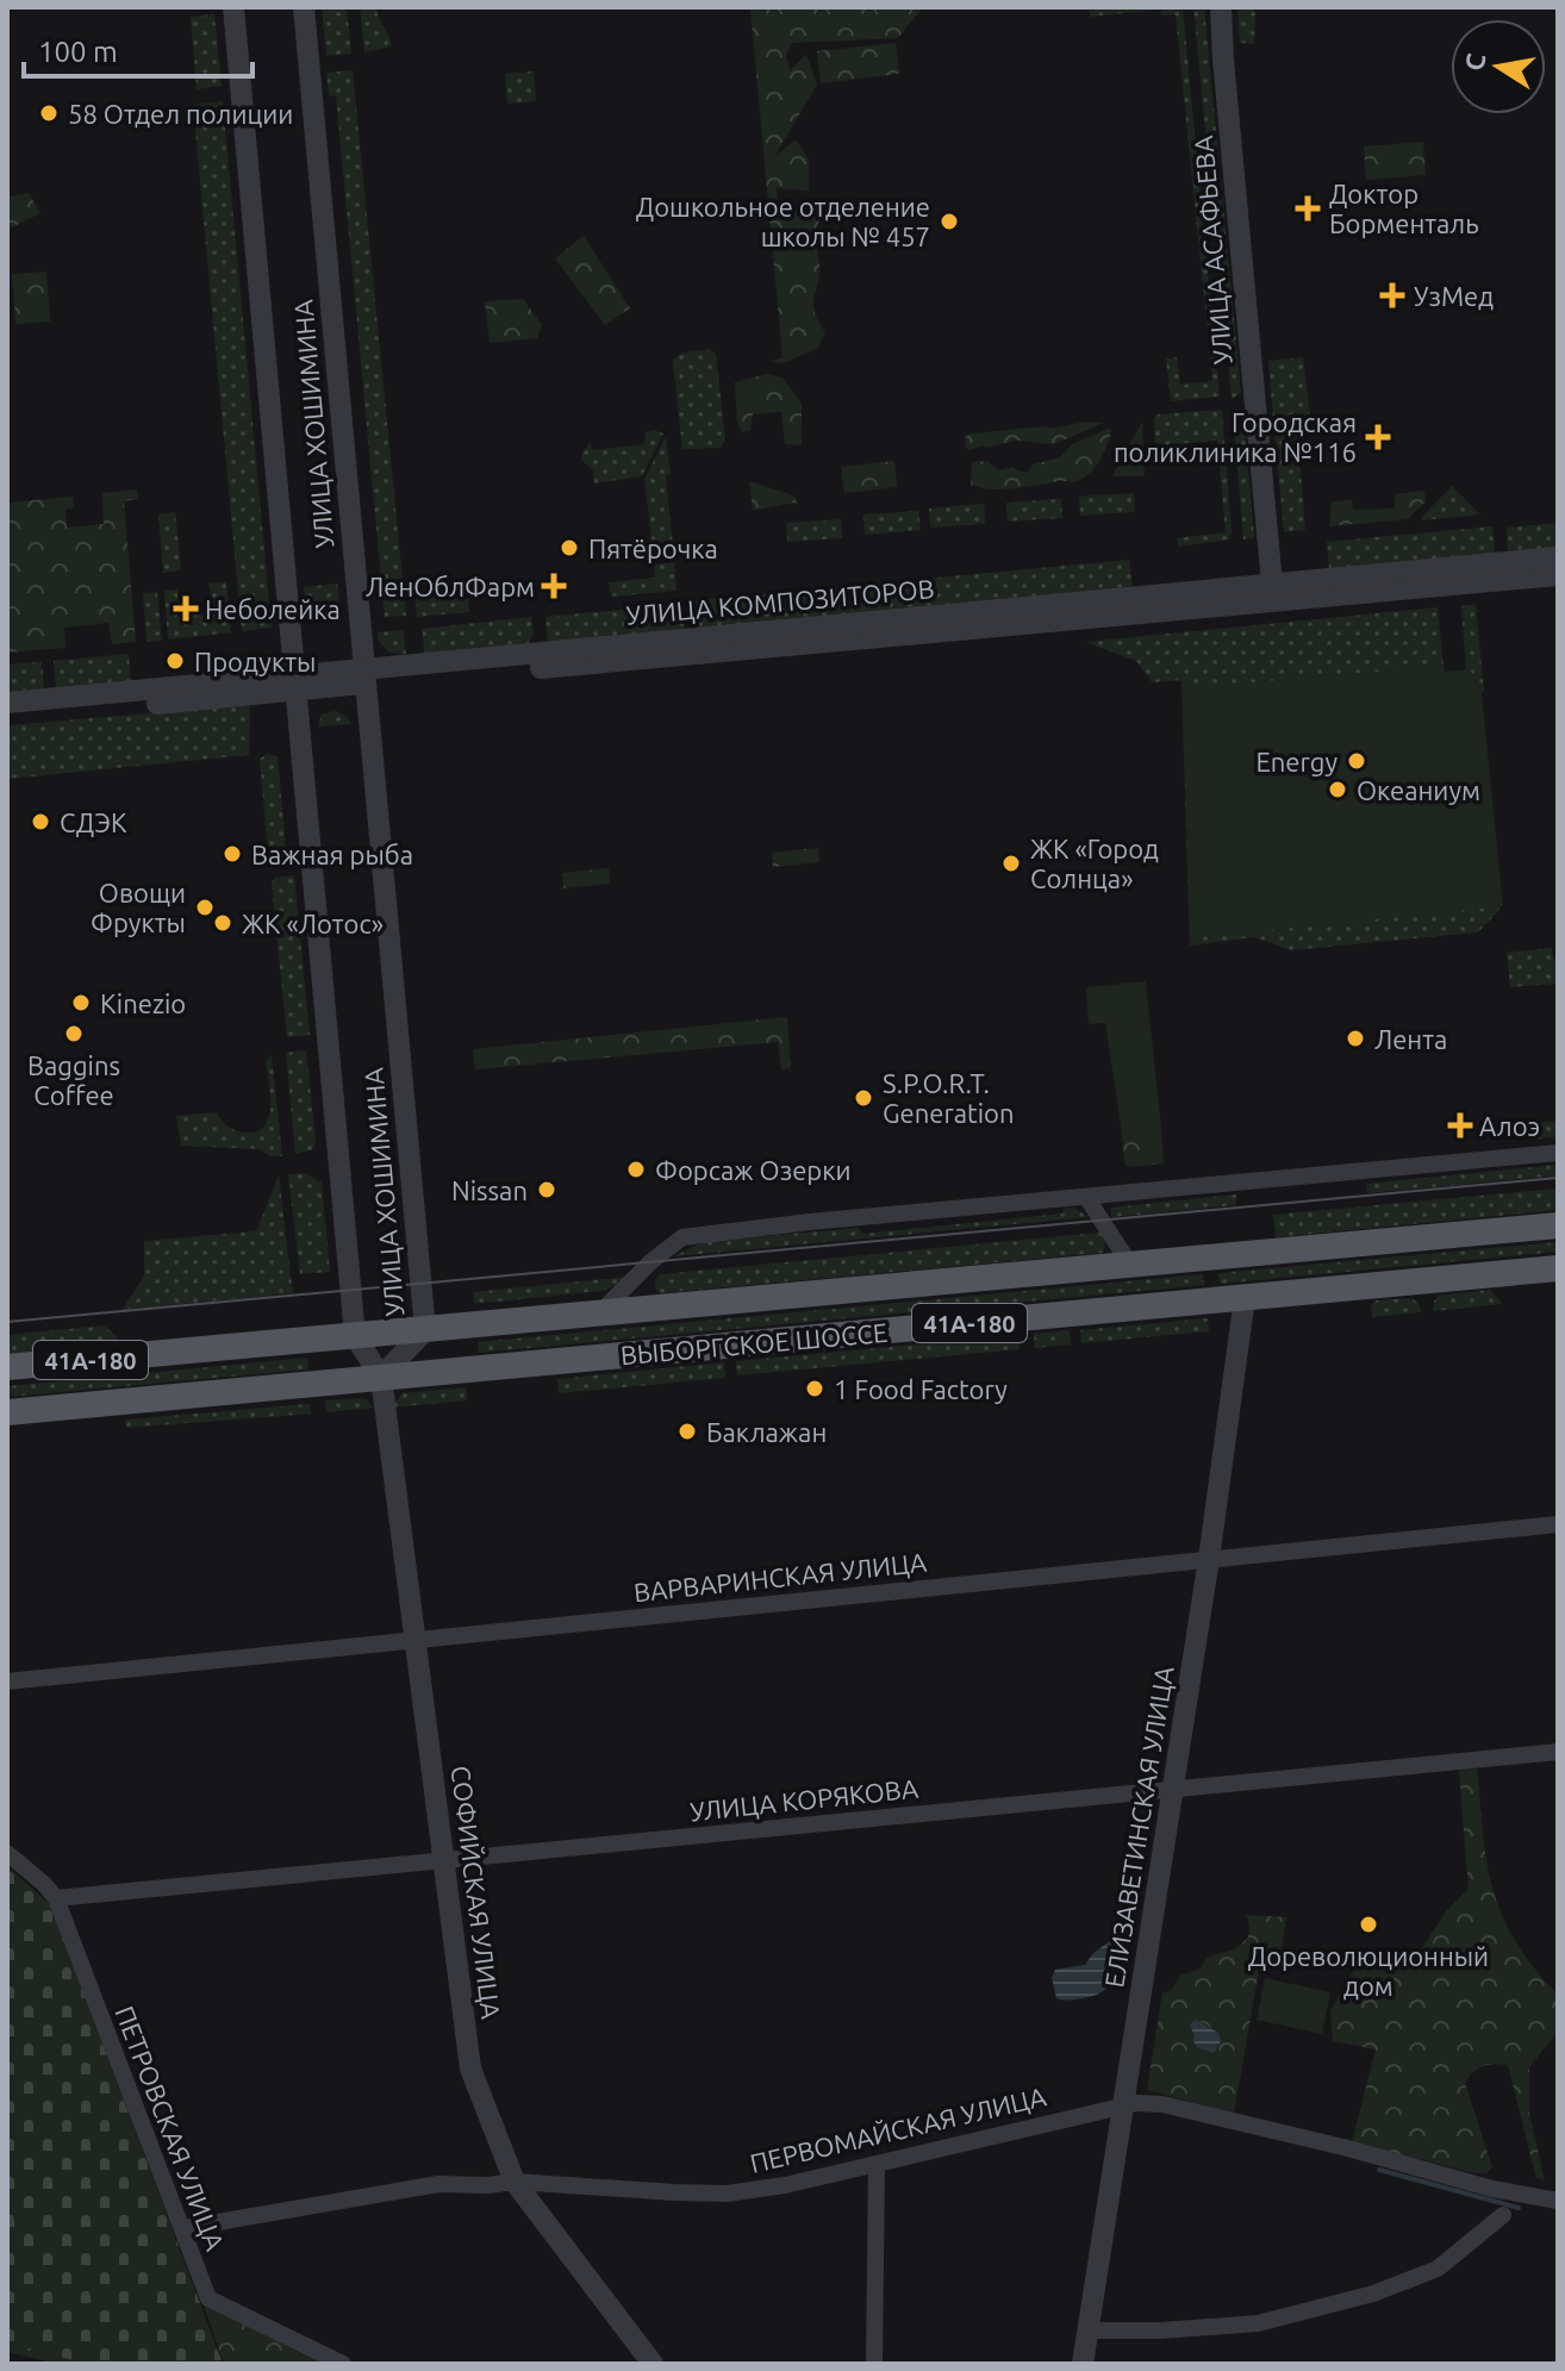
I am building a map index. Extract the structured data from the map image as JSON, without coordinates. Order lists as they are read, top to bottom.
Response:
{
  "streets": {
    "main road": ["41А-180", "ВЫБОРГСКОЕ ШОССЕ"],
    "street": [
      "УЛИЦА АСАФЬЕВА",
      "УЛИЦА ХОШИМИНА",
      "УЛИЦА КОМПОЗИТОРОВ",
      "ВАРВАРИНСКАЯ УЛИЦА",
      "УЛИЦА КОРЯКОВА",
      "ЕЛИЗАВЕТИНСКАЯ УЛИЦА",
      "СОФИЙСКАЯ УЛИЦА",
      "ПЕТРОВСКАЯ УЛИЦА",
      "ПЕРВОМАЙСКАЯ УЛИЦА"
    ]
  },
  "crossings": [
    ["УЛИЦА АСАФЬЕВА", "УЛИЦА КОМПОЗИТОРОВ"],
    ["УЛИЦА ХОШИМИНА", "УЛИЦА КОМПОЗИТОРОВ"],
    ["УЛИЦА ХОШИМИНА", "ВЫБОРГСКОЕ ШОССЕ"],
    ["УЛИЦА ХОШИМИНА", "СОФИЙСКАЯ УЛИЦА"],
    ["ВЫБОРГСКОЕ ШОССЕ", "ЕЛИЗАВЕТИНСКАЯ УЛИЦА"],
    ["ВЫБОРГСКОЕ ШОССЕ", "СОФИЙСКАЯ УЛИЦА"],
    ["ВАРВАРИНСКАЯ УЛИЦА", "ЕЛИЗАВЕТИНСКАЯ УЛИЦА"],
    ["ВАРВАРИНСКАЯ УЛИЦА", "СОФИЙСКАЯ УЛИЦА"],
    ["УЛИЦА КОРЯКОВА", "ЕЛИЗАВЕТИНСКАЯ УЛИЦА"],
    ["УЛИЦА КОРЯКОВА", "СОФИЙСКАЯ УЛИЦА"],
    ["УЛИЦА КОРЯКОВА", "ПЕТРОВСКАЯ УЛИЦА"],
    ["ЕЛИЗАВЕТИНСКАЯ УЛИЦА", "ПЕРВОМАЙСКАЯ УЛИЦА"],
    ["СОФИЙСКАЯ УЛИЦА", "ПЕРВОМАЙСКАЯ УЛИЦА"],
    ["ПЕТРОВСКАЯ УЛИЦА", "ПЕРВОМАЙСКАЯ УЛИЦА"]
  ],
  "places": {
    "other": [
      "58 Отдел полиции",
      "Дошкольное отделение школы № 457",
      "Пятёрочка",
      "Продукты",
      "Energy",
      "Океаниум",
      "СДЭК",
      "Важная рыба",
      "ЖК «Город Солнца»",
      "Овощи Фрукты",
      "ЖК «Лотос»",
      "Kinezio",
      "Baggins Coffee",
      "Лента",
      "S.P.O.R.T. Generation",
      "Форсаж Озерки",
      "Nissan",
      "1 Food Factory",
      "Баклажан",
      "Дореволюционный дом"
    ],
    "health": [
      "Доктор Борменталь",
      "УзМед",
      "Городская поликлиника №116",
      "ЛенОблФарм",
      "Неболейка",
      "Алоэ"
    ]
  },
  "scale_bar": "100 m",
  "north": "left"
}
